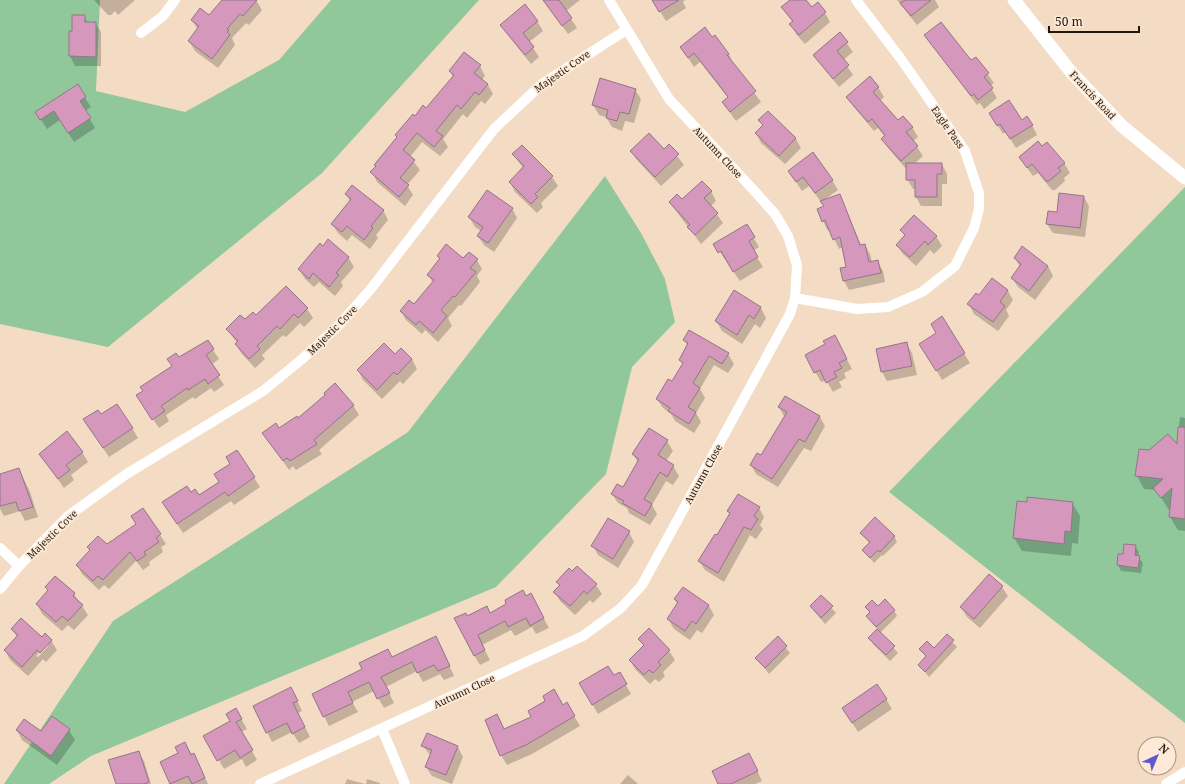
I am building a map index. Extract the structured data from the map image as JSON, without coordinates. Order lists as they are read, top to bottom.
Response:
{
  "streets": {
    "street": [
      "Majestic Cove",
      "Francis Road",
      "Eagle Pass",
      "Autumn Close"
    ]
  },
  "crossings": [
    ["Majestic Cove", "Autumn Close"],
    ["Eagle Pass", "Autumn Close"]
  ],
  "scale_bar": "50 m",
  "north": "top right"
}
